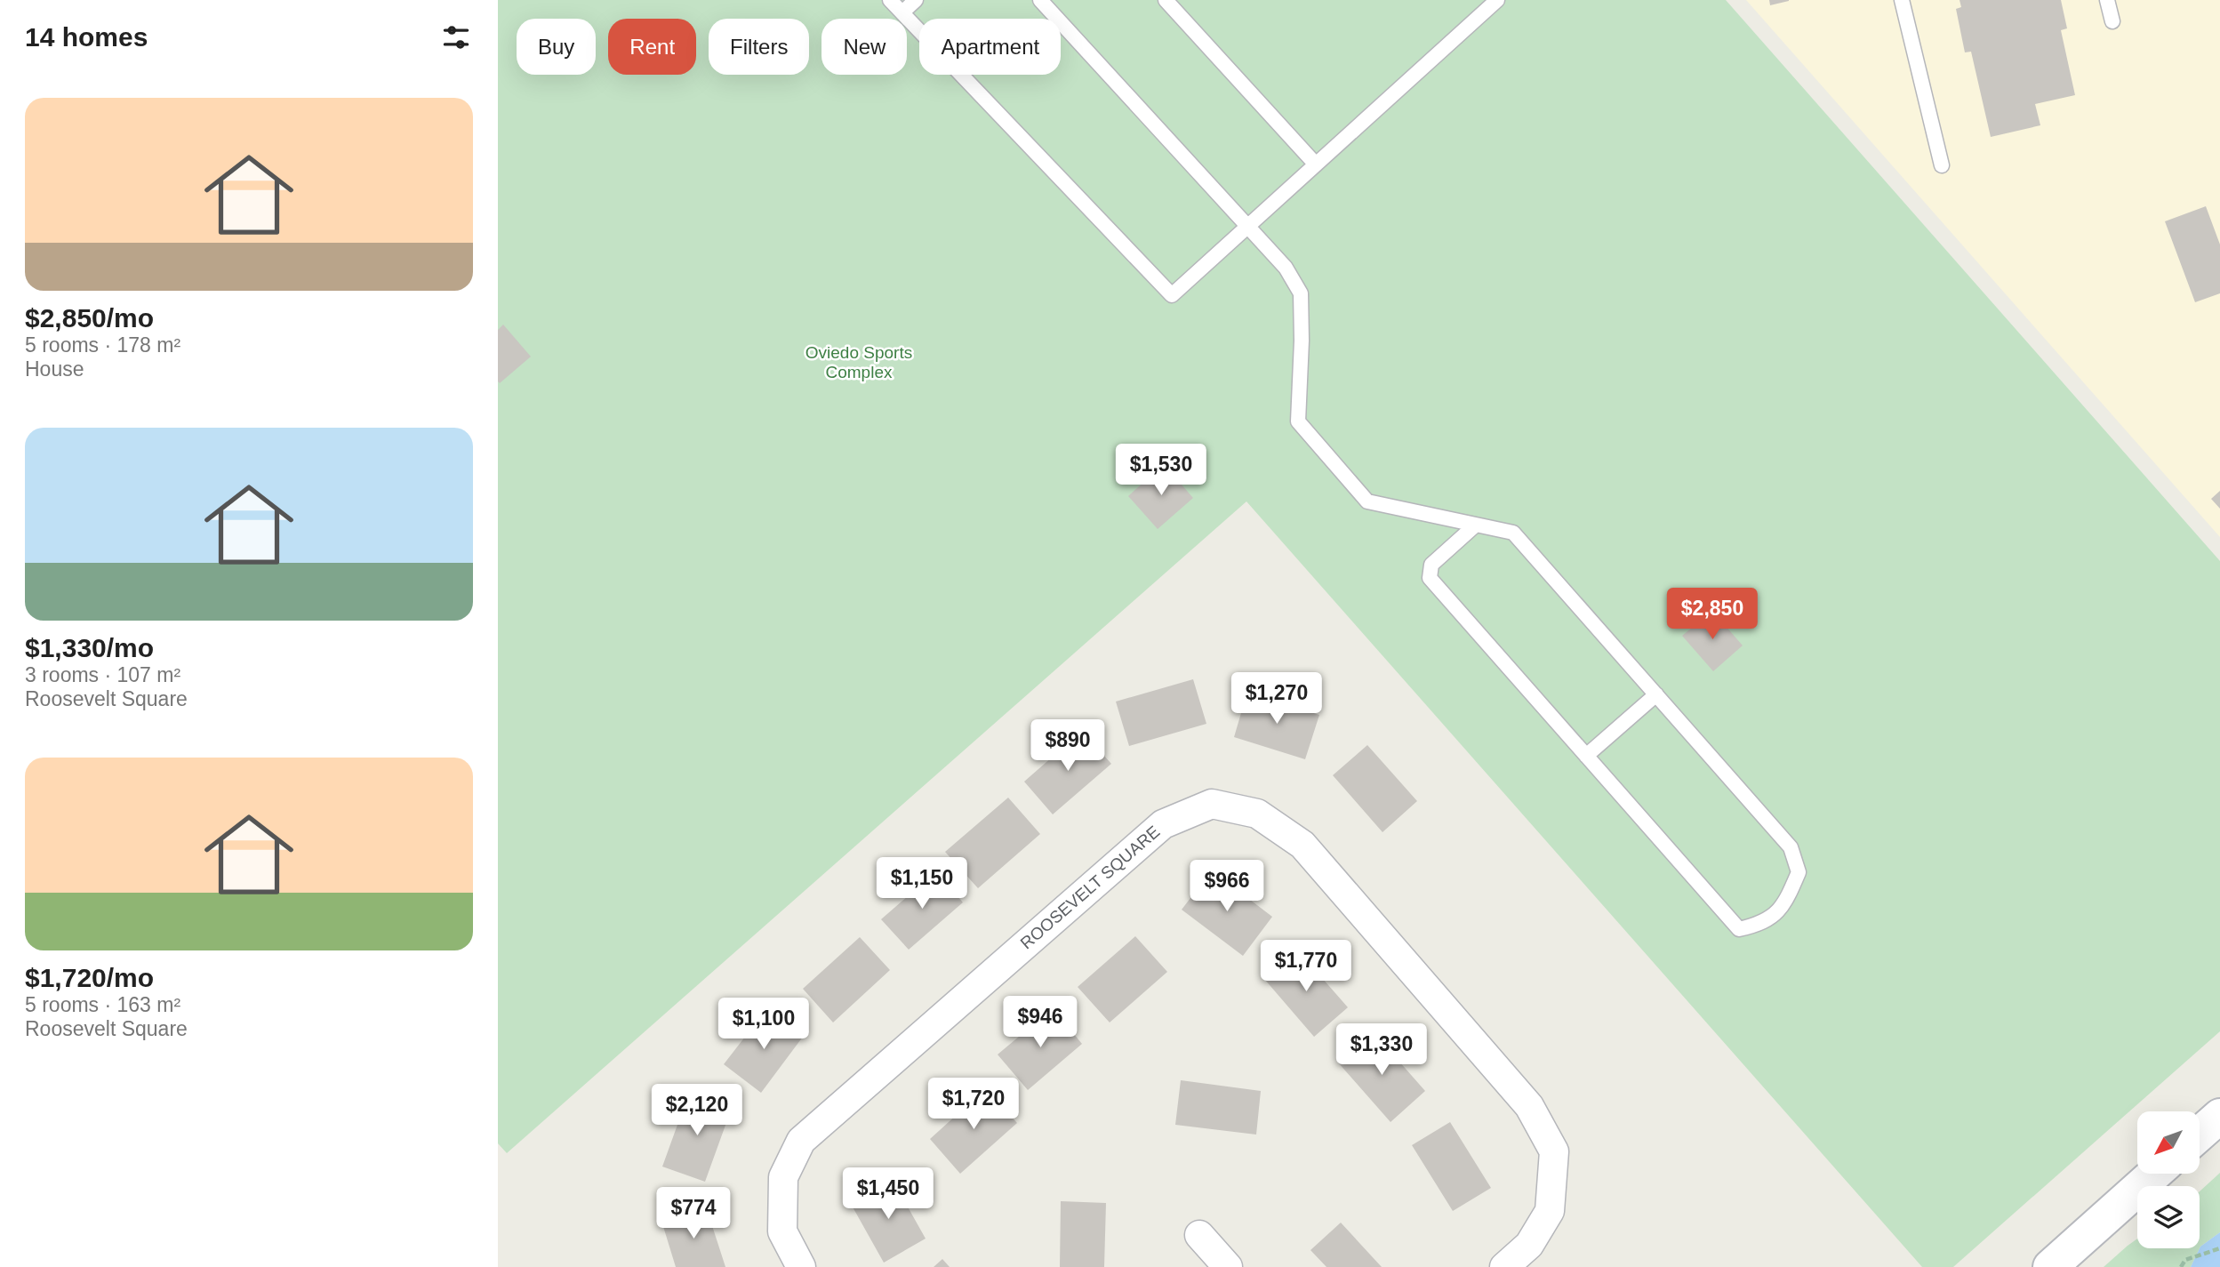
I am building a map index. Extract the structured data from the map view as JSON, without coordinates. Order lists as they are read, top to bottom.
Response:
{
  "streets": {
    "street": ["ROOSEVELT SQUARE"]
  },
  "parks": ["Oviedo Sports Complex"],
  "north": "bottom left",
  "page": {
    "heading": "14 homes",
    "chip": [
      "Buy",
      "Rent",
      "Filters",
      "New",
      "Apartment"
    ],
    "list": [
      {
        "name": "$2,850/mo",
        "note": "5 rooms · 178 m² · House"
      },
      {
        "name": "$1,330/mo",
        "note": "3 rooms · 107 m² · Roosevelt Square"
      },
      {
        "name": "$1,720/mo",
        "note": "5 rooms · 163 m² · Roosevelt Square"
      }
    ],
    "price": [
      "$1,530",
      "$2,850",
      "$1,270",
      "$890",
      "$1,150",
      "$966",
      "$1,770",
      "$946",
      "$1,100",
      "$1,330",
      "$1,720",
      "$2,120",
      "$1,450",
      "$774"
    ]
  }
}
